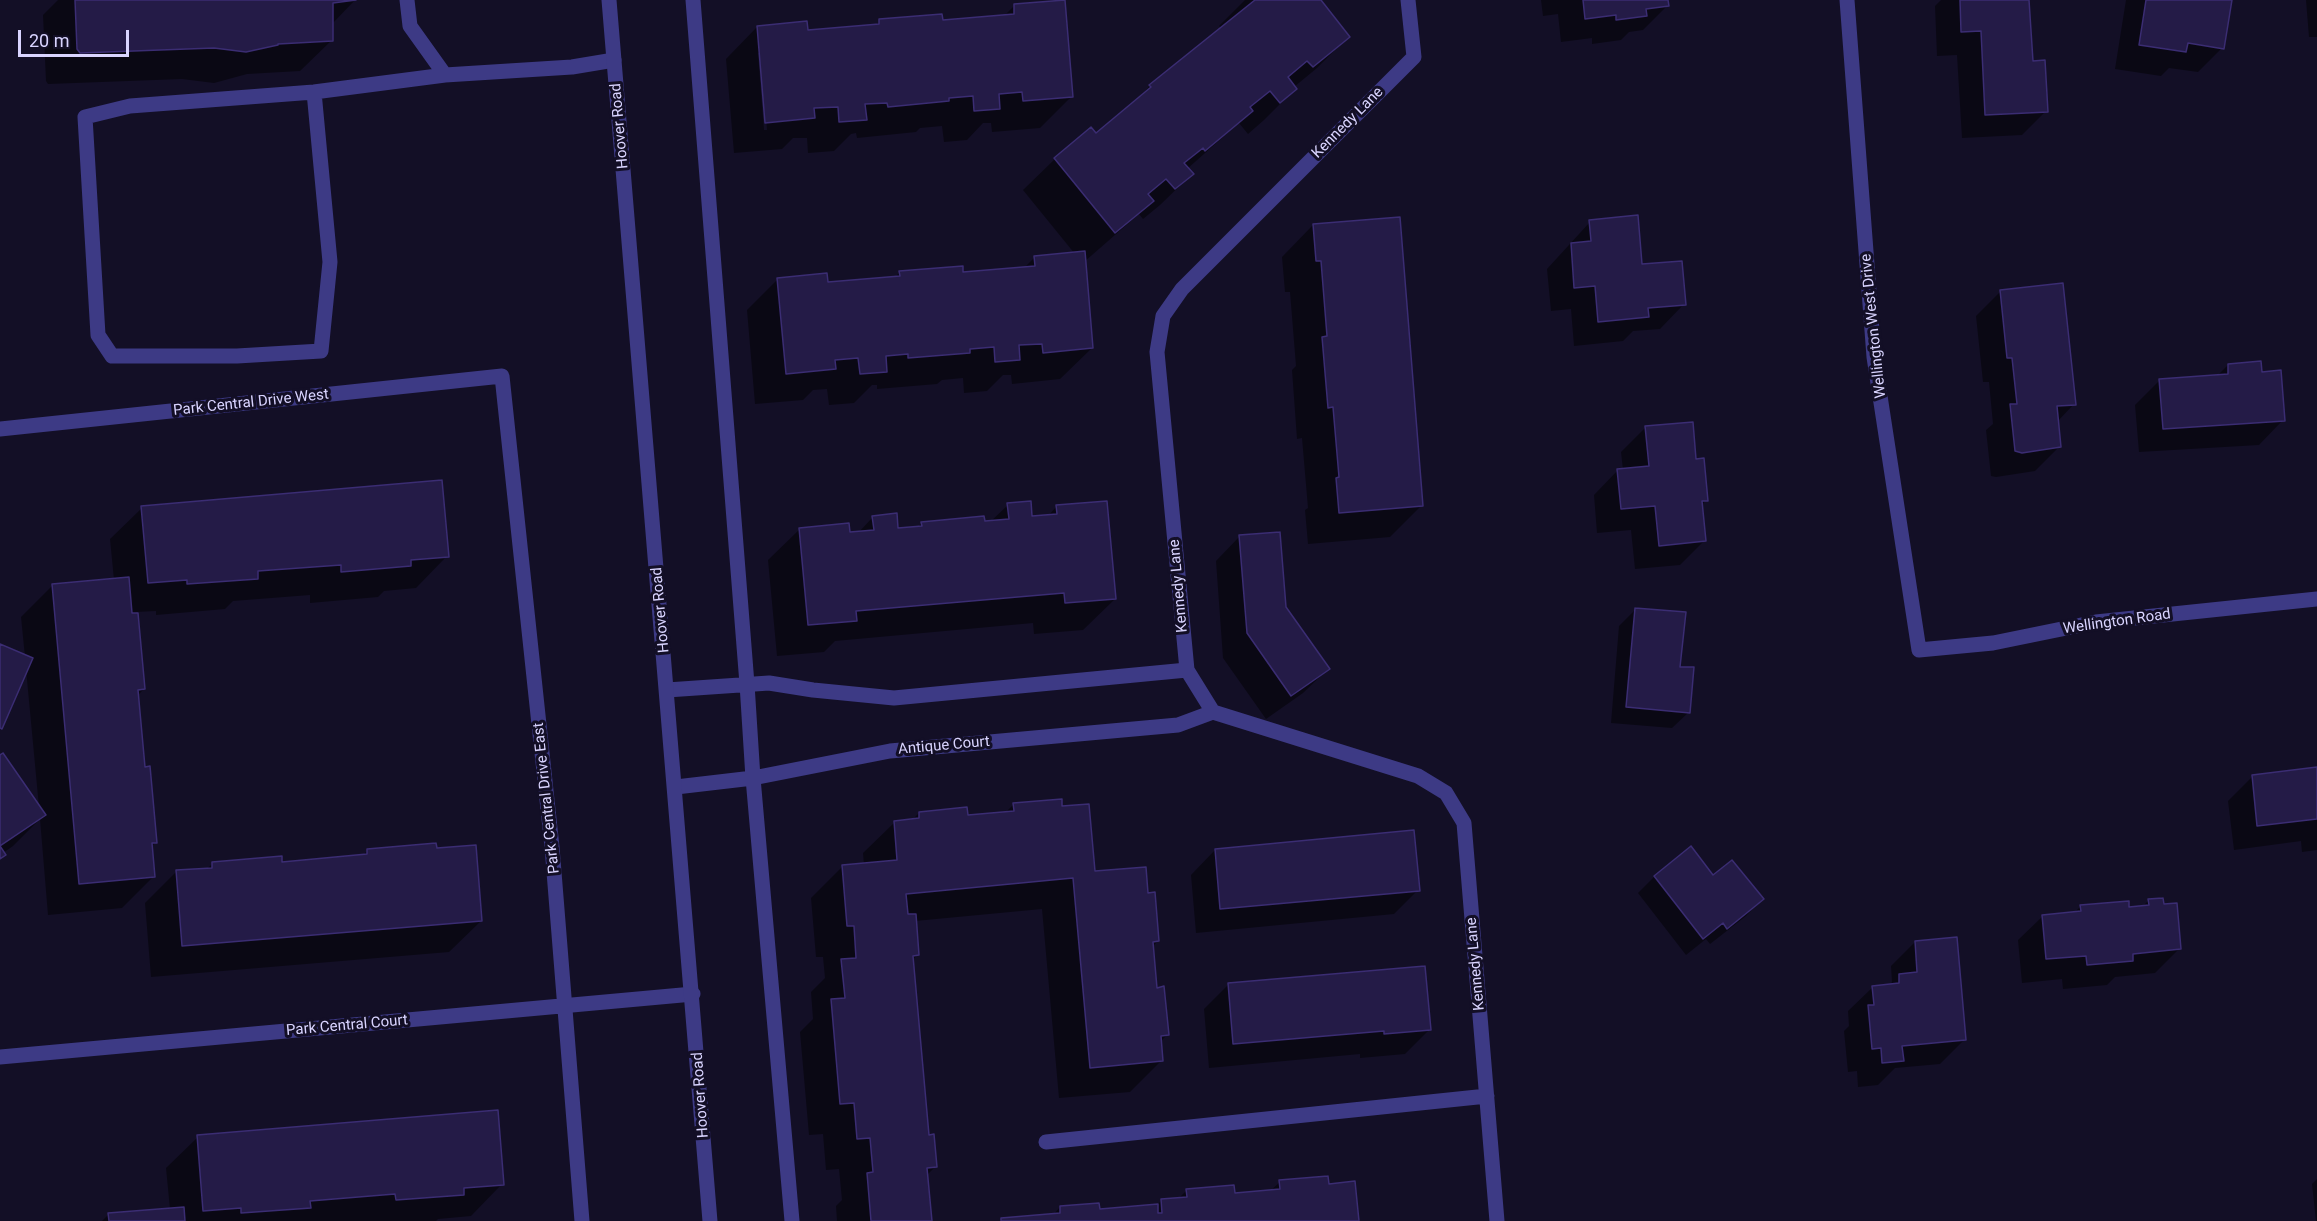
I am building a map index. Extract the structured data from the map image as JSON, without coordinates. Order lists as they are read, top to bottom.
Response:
{
  "streets": {
    "street": [
      "Kennedy Lane",
      "Hoover Road",
      "Wellington West Drive",
      "Park Central Drive West",
      "Wellington Road",
      "Antique Court",
      "Park Central Drive East",
      "Park Central Court"
    ]
  },
  "crossings": [
    ["Kennedy Lane", "Antique Court"],
    ["Hoover Road", "Antique Court"],
    ["Hoover Road", "Park Central Court"],
    ["Wellington West Drive", "Wellington Road"],
    ["Park Central Drive West", "Park Central Drive East"],
    ["Park Central Drive East", "Park Central Court"]
  ],
  "scale_bar": "20 m"
}
